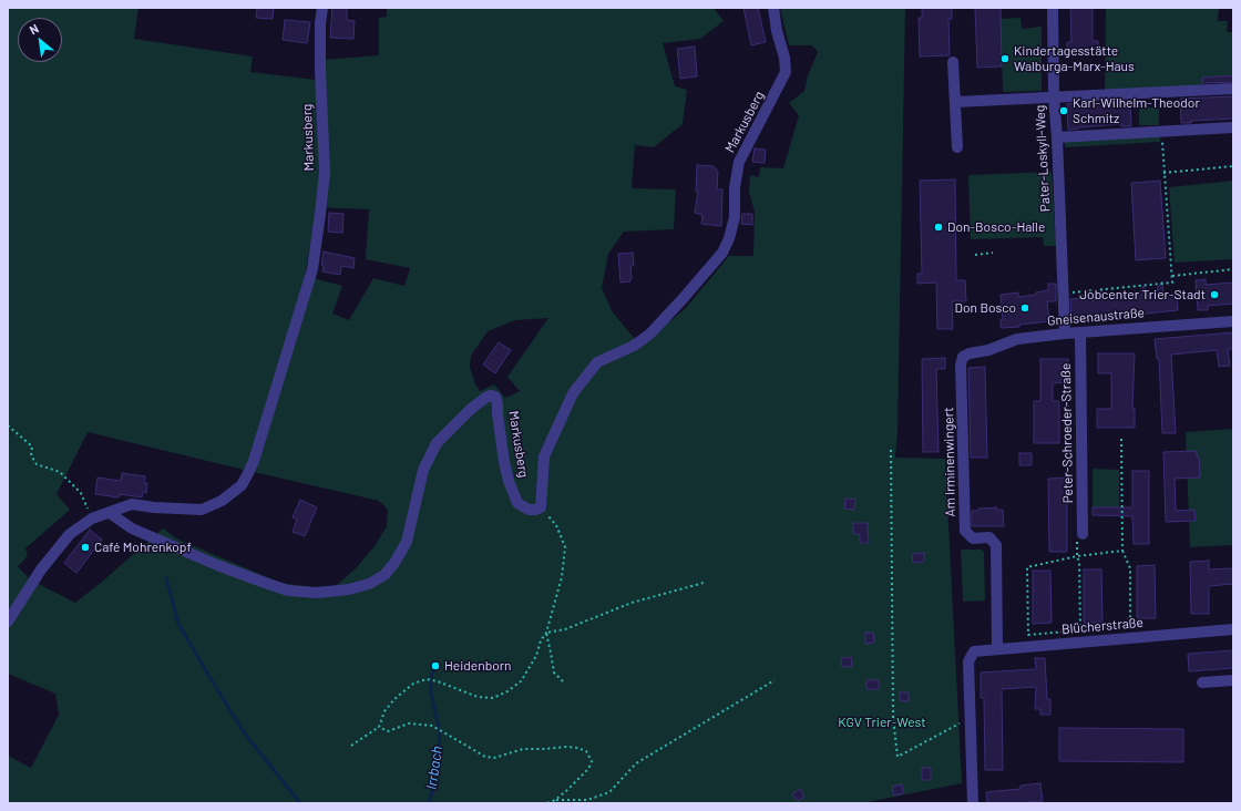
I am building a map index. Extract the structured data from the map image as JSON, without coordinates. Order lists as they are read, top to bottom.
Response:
{
  "streets": {
    "street": [
      "Markusberg",
      "Pater-Loskyll-Weg",
      "Gneisenaustraße",
      "Peter-Schroeder-Straße",
      "Am Irminenwingert",
      "Blücherstraße"
    ]
  },
  "crossings": [
    ["Pater-Loskyll-Weg", "Gneisenaustraße"],
    ["Gneisenaustraße", "Peter-Schroeder-Straße"],
    ["Gneisenaustraße", "Am Irminenwingert"],
    ["Am Irminenwingert", "Blücherstraße"]
  ],
  "water": ["Irrbach"],
  "parks": ["KGV Trier-West"],
  "places": [
    "Kindertagesstätte Walburga-Marx-Haus",
    "Karl-Wilhelm-Theodor Schmitz",
    "Don-Bosco-Halle",
    "Jobcenter Trier-Stadt",
    "Don Bosco",
    "Café Mohrenkopf",
    "Heidenborn"
  ],
  "north": "top left"
}
